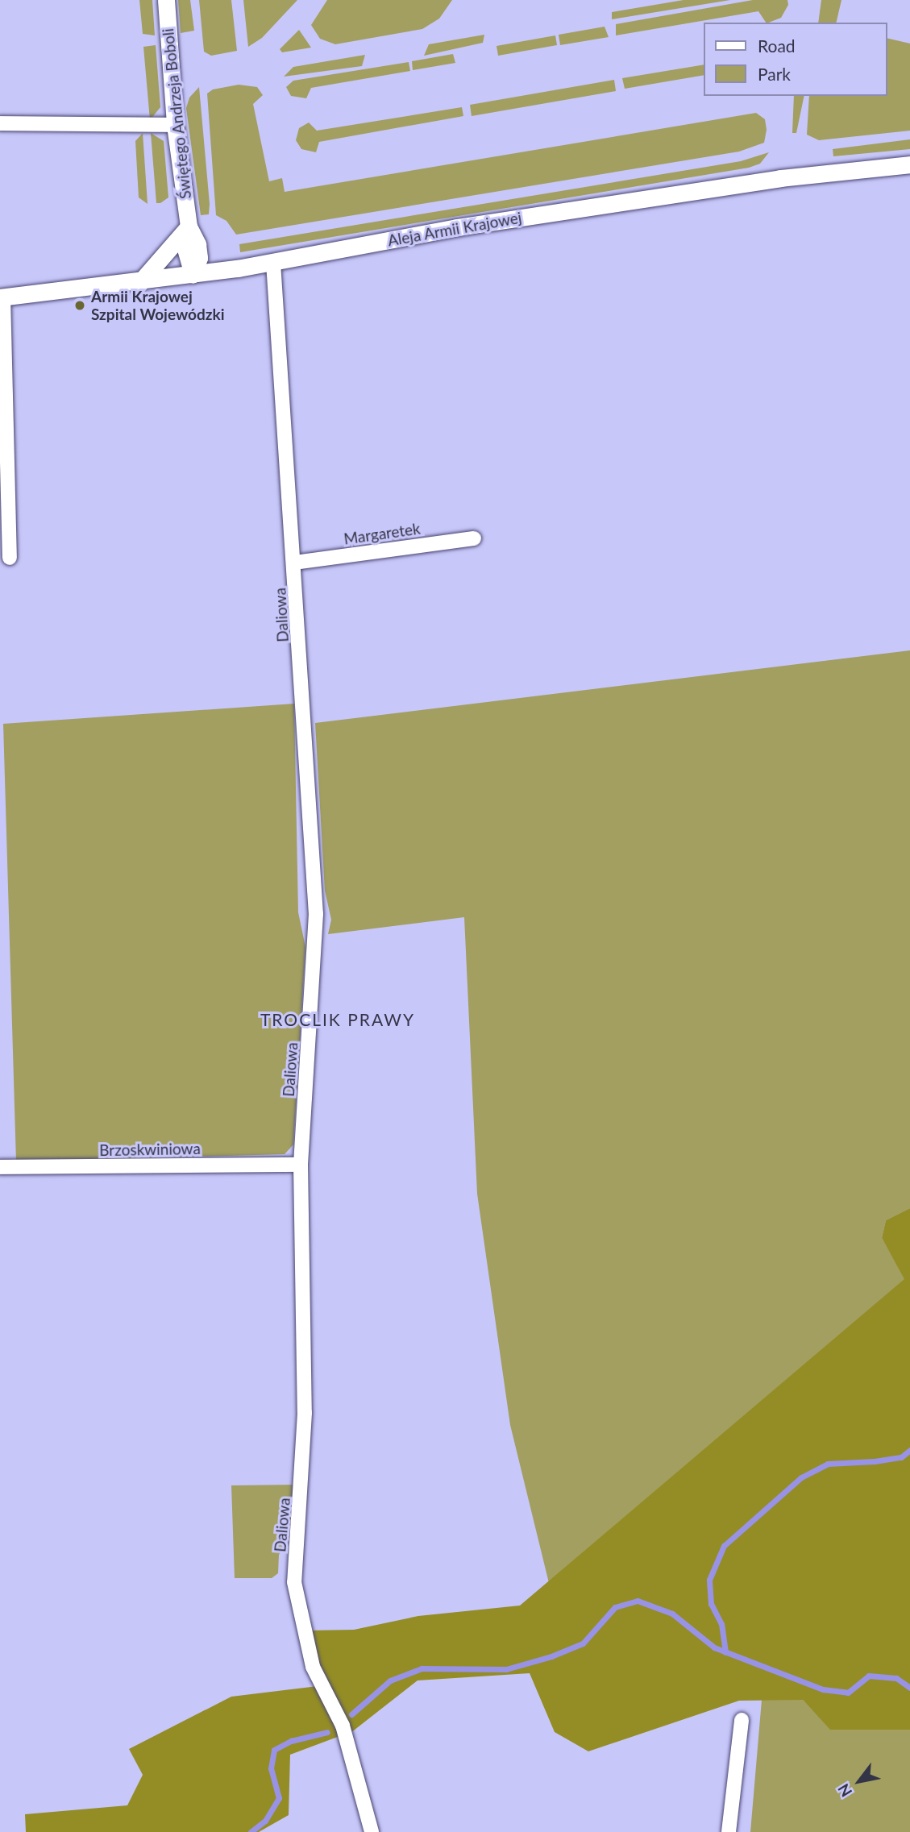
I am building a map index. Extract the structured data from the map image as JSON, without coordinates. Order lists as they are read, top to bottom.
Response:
{
  "streets": {
    "street": [
      "Świętego Andrzeja Boboli",
      "Aleja Armii Krajowej",
      "Margaretek",
      "Daliowa",
      "Brzoskwiniowa"
    ]
  },
  "crossings": [
    ["Świętego Andrzeja Boboli", "Aleja Armii Krajowej"],
    ["Aleja Armii Krajowej", "Daliowa"],
    ["Margaretek", "Daliowa"],
    ["Daliowa", "Brzoskwiniowa"]
  ],
  "districts": ["TROCLIK PRAWY"],
  "places": ["Armii Krajowej Szpital Wojewódzki"],
  "legend": ["Road", "Park"],
  "north": "bottom left"
}
